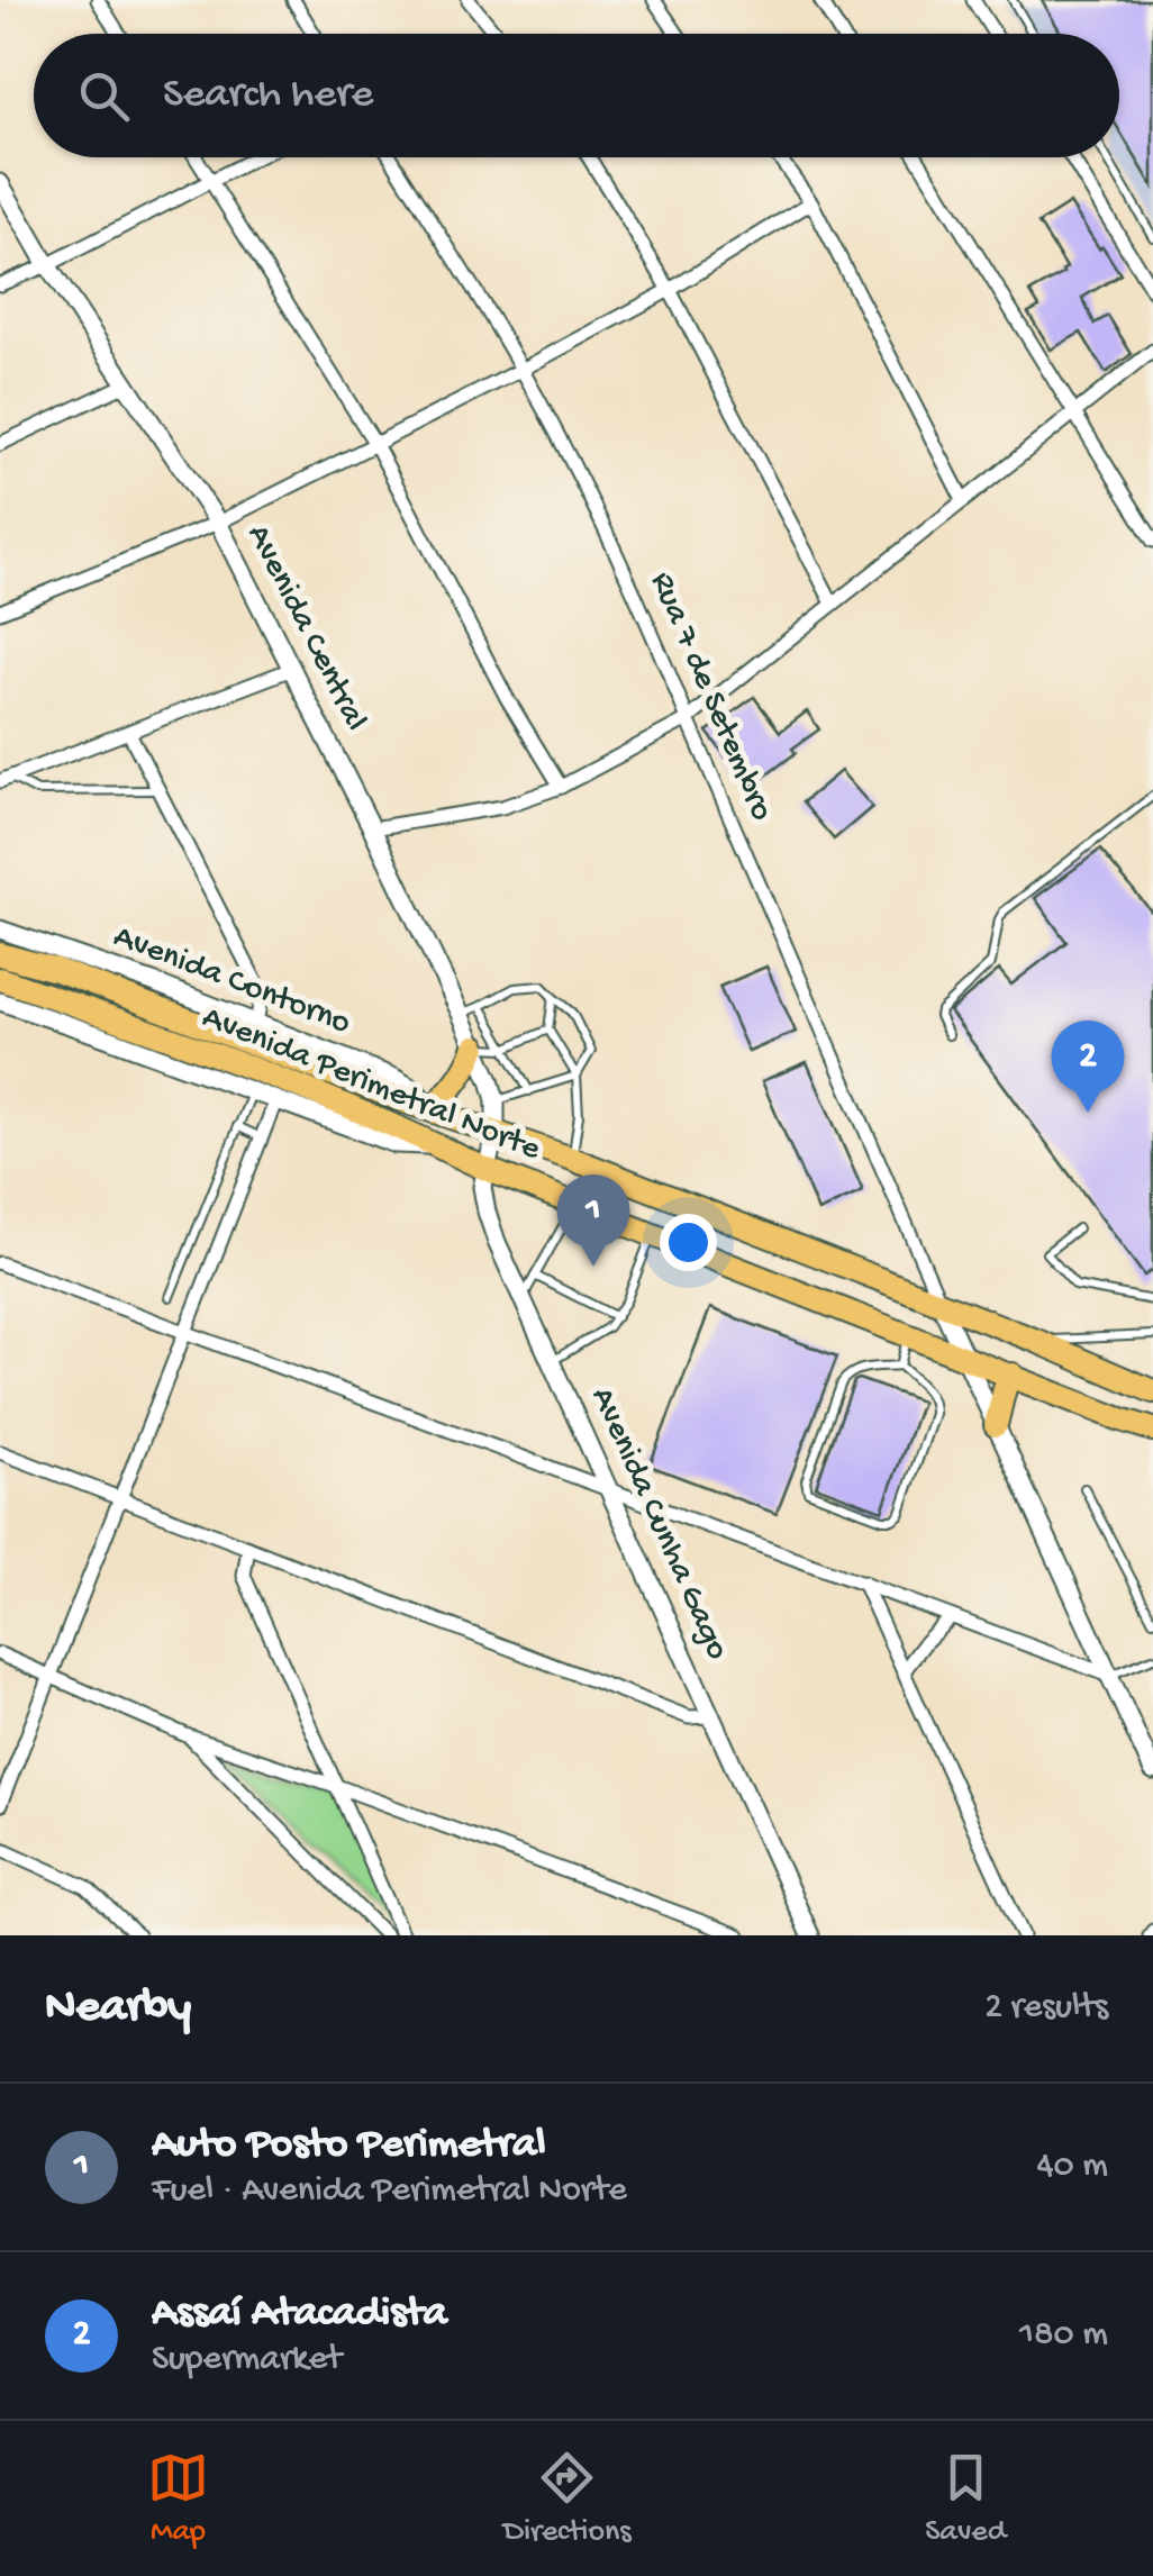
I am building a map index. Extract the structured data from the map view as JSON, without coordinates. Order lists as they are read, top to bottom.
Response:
{
  "streets": {
    "highway": ["Avenida Perimetral Norte"],
    "street": [
      "Avenida Central",
      "Rua 7 de Setembro",
      "Avenida Contorno",
      "Avenida Cunha Gago"
    ]
  },
  "crossings": [
    ["Avenida Central", "Avenida Perimetral Norte"],
    ["Avenida Central", "Avenida Cunha Gago"],
    ["Rua 7 de Setembro", "Avenida Perimetral Norte"],
    ["Avenida Contorno", "Avenida Perimetral Norte"],
    ["Avenida Perimetral Norte", "Avenida Cunha Gago"]
  ],
  "page": {
    "search": "Search here",
    "pins": ["2", "1"],
    "heading": ["Nearby", "2 results"],
    "list": [
      {
        "mark": "1",
        "name": "Auto Posto Perimetral",
        "note": "Fuel · Avenida Perimetral Norte",
        "value": "40 m"
      },
      {
        "mark": "2",
        "name": "Assaí Atacadista",
        "note": "Supermarket",
        "value": "180 m"
      }
    ],
    "nav": ["Map", "Directions", "Saved"]
  }
}
